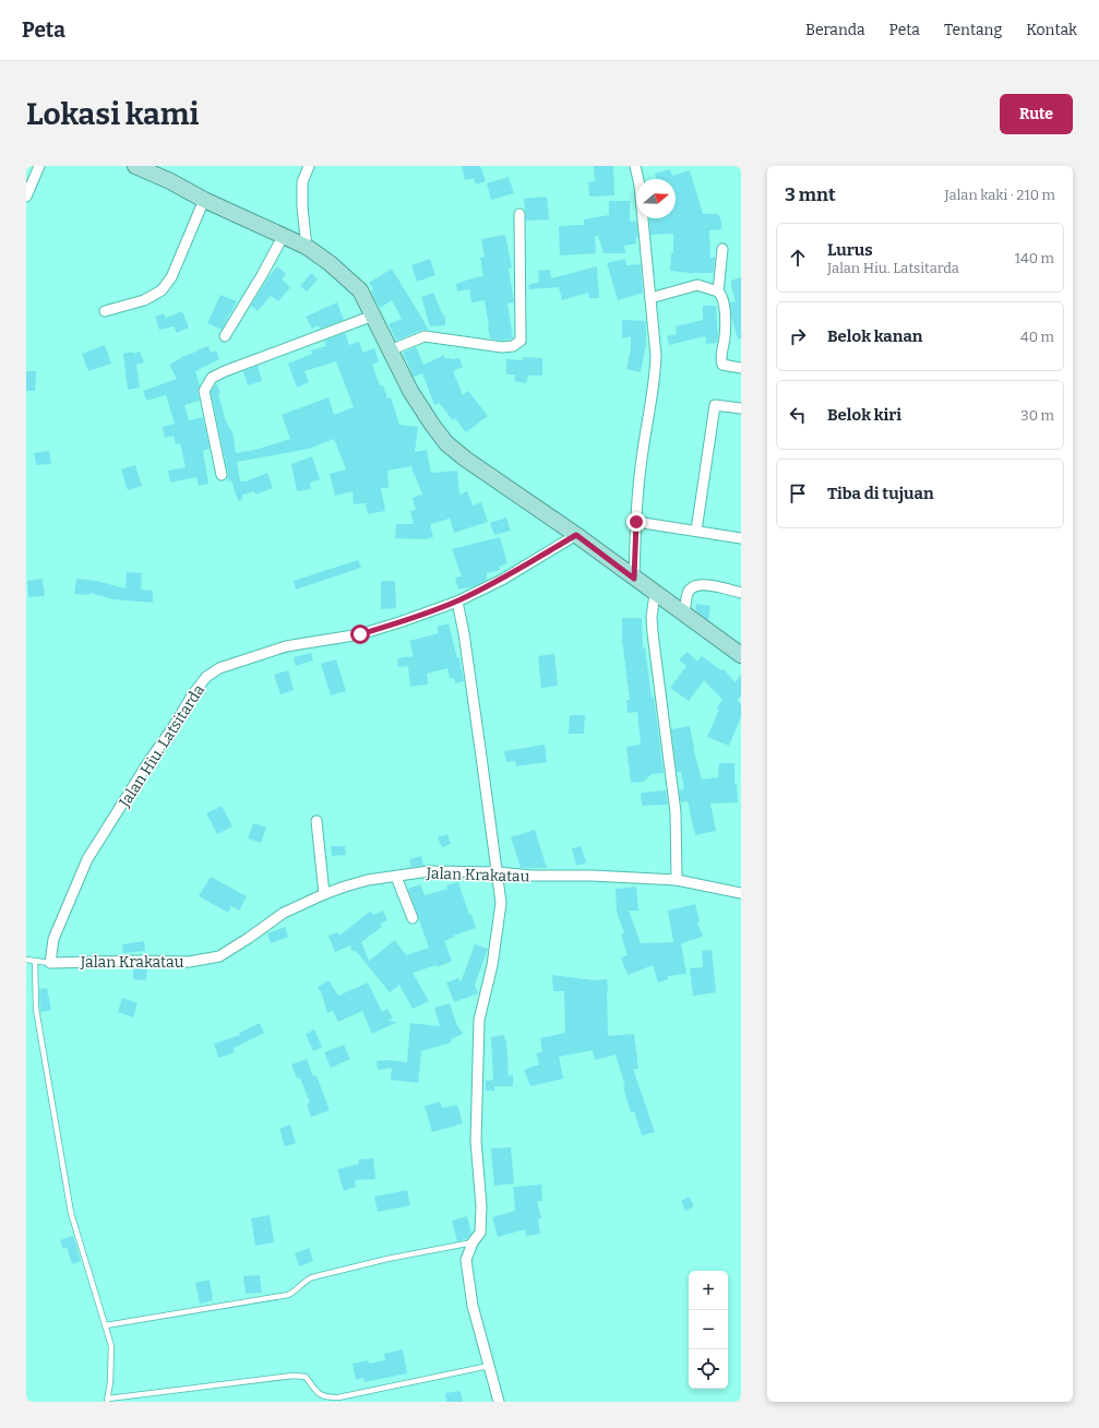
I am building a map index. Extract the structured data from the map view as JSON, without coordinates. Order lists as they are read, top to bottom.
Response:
{
  "streets": {
    "street": ["Jalan Hiu. Latsitarda", "Jalan Krakatau"]
  },
  "crossings": [
    ["Jalan Hiu. Latsitarda", "Jalan Krakatau"]
  ],
  "north": "right",
  "page": {
    "header": "Peta",
    "nav": [
      "Beranda",
      "Peta",
      "Tentang",
      "Kontak"
    ],
    "buttons": "Rute",
    "title": "Lokasi kami",
    "heading": ["3 mnt", "Jalan kaki · 210 m"],
    "list": [
      ["Lurus", "Jalan Hiu. Latsitarda", "140 m"],
      ["Belok kanan", "40 m"],
      ["Belok kiri", "30 m"],
      "Tiba di tujuan"
    ],
    "map_buttons": ["+", "−"]
  }
}
